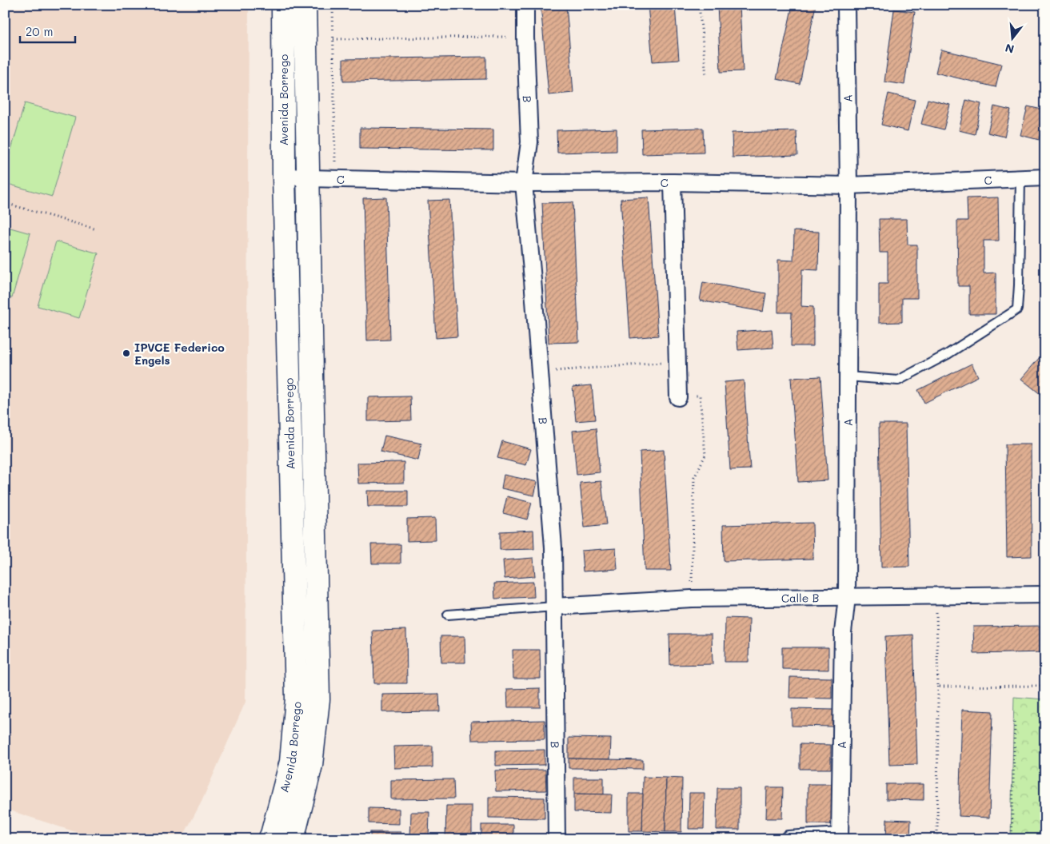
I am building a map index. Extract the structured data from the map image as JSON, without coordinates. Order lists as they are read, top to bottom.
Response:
{
  "streets": {
    "main road": ["Avenida Borrego"],
    "street": [
      "A",
      "B",
      "C",
      "Calle B"
    ]
  },
  "crossings": [
    ["A", "C"],
    ["A", "Calle B"],
    ["B", "C"],
    ["B", "Calle B"],
    ["Avenida Borrego", "C"]
  ],
  "places": ["IPVCE Federico Engels"],
  "scale_bar": "20 m",
  "north": "bottom"
}
